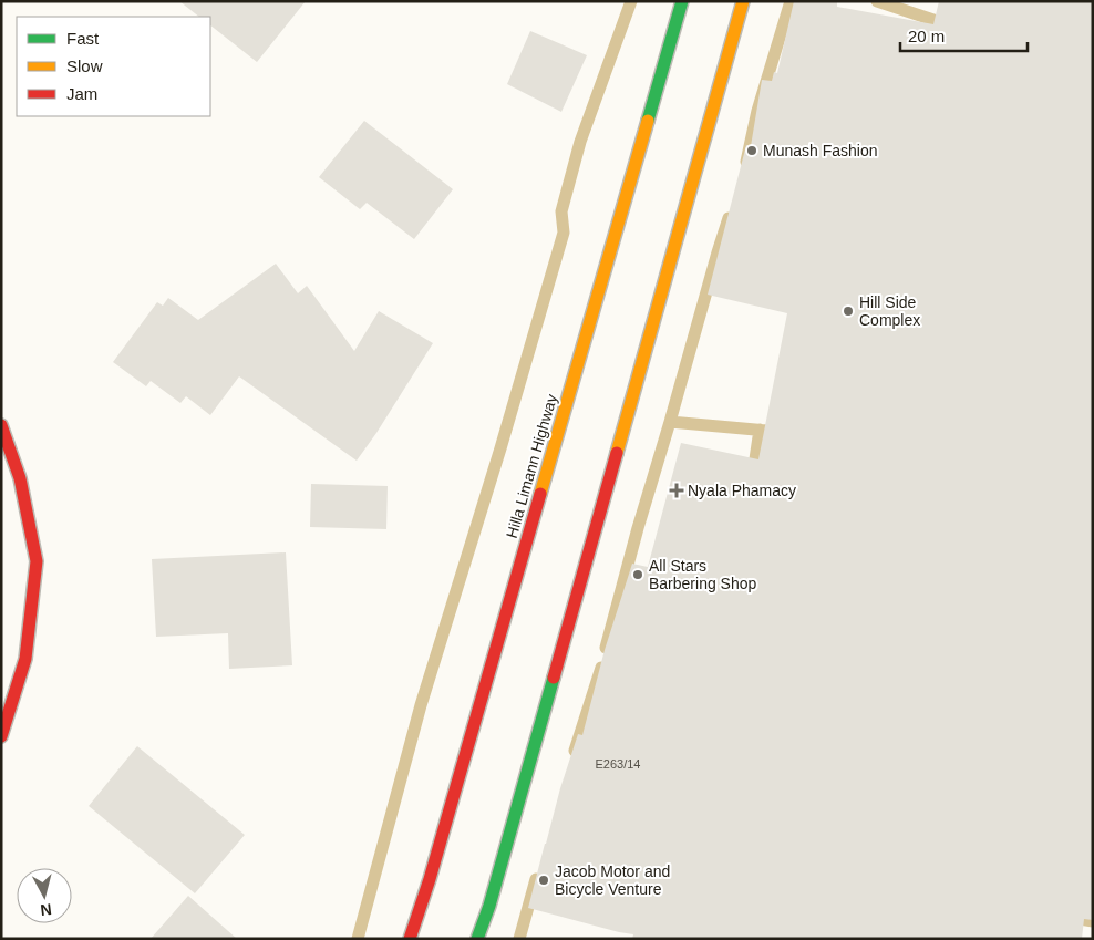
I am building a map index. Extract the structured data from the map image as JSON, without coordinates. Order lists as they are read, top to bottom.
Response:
{
  "streets": {
    "main road": ["Hilla Limann Highway"]
  },
  "places": {
    "other": [
      "Munash Fashion",
      "Hill Side Complex",
      "All Stars Barbering Shop",
      "Jacob Motor and Bicycle Venture"
    ],
    "health": ["Nyala Phamacy"]
  },
  "house_numbers": ["E263/14"],
  "legend": ["Fast", "Slow", "Jam"],
  "scale_bar": "20 m",
  "north": "bottom"
}
